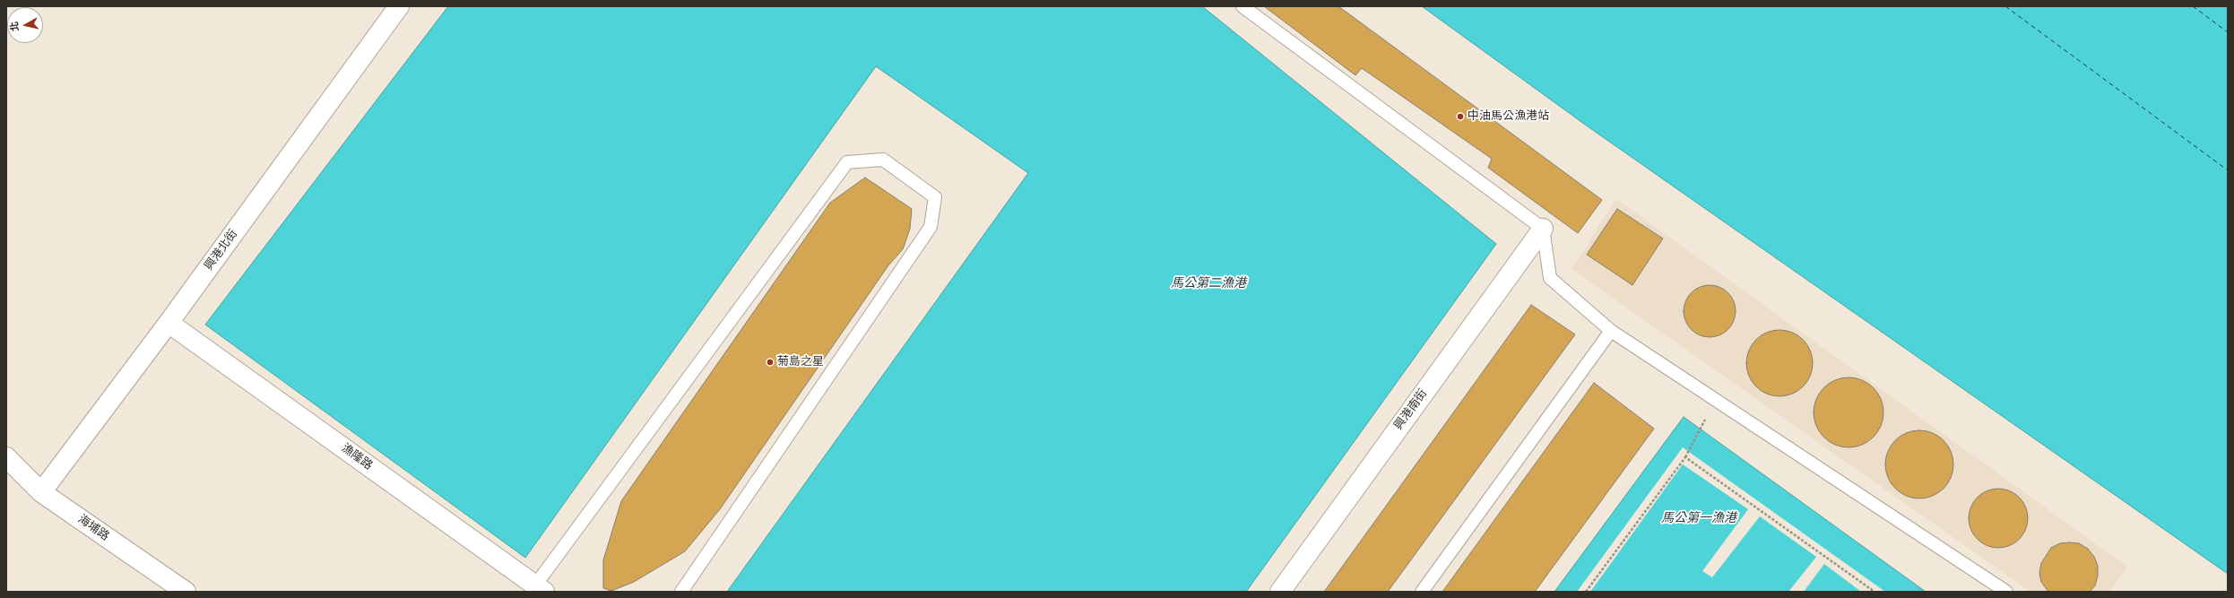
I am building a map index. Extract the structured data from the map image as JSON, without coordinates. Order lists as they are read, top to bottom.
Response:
{
  "streets": {
    "street": [
      "興港北街",
      "興港南街",
      "漁隆路",
      "海埔路"
    ]
  },
  "crossings": [
    ["興港北街", "漁隆路"],
    ["興港北街", "海埔路"]
  ],
  "water": ["馬公第二漁港", "馬公第一漁港"],
  "places": ["中油馬公漁港站", "菊島之星"],
  "north": "left"
}
